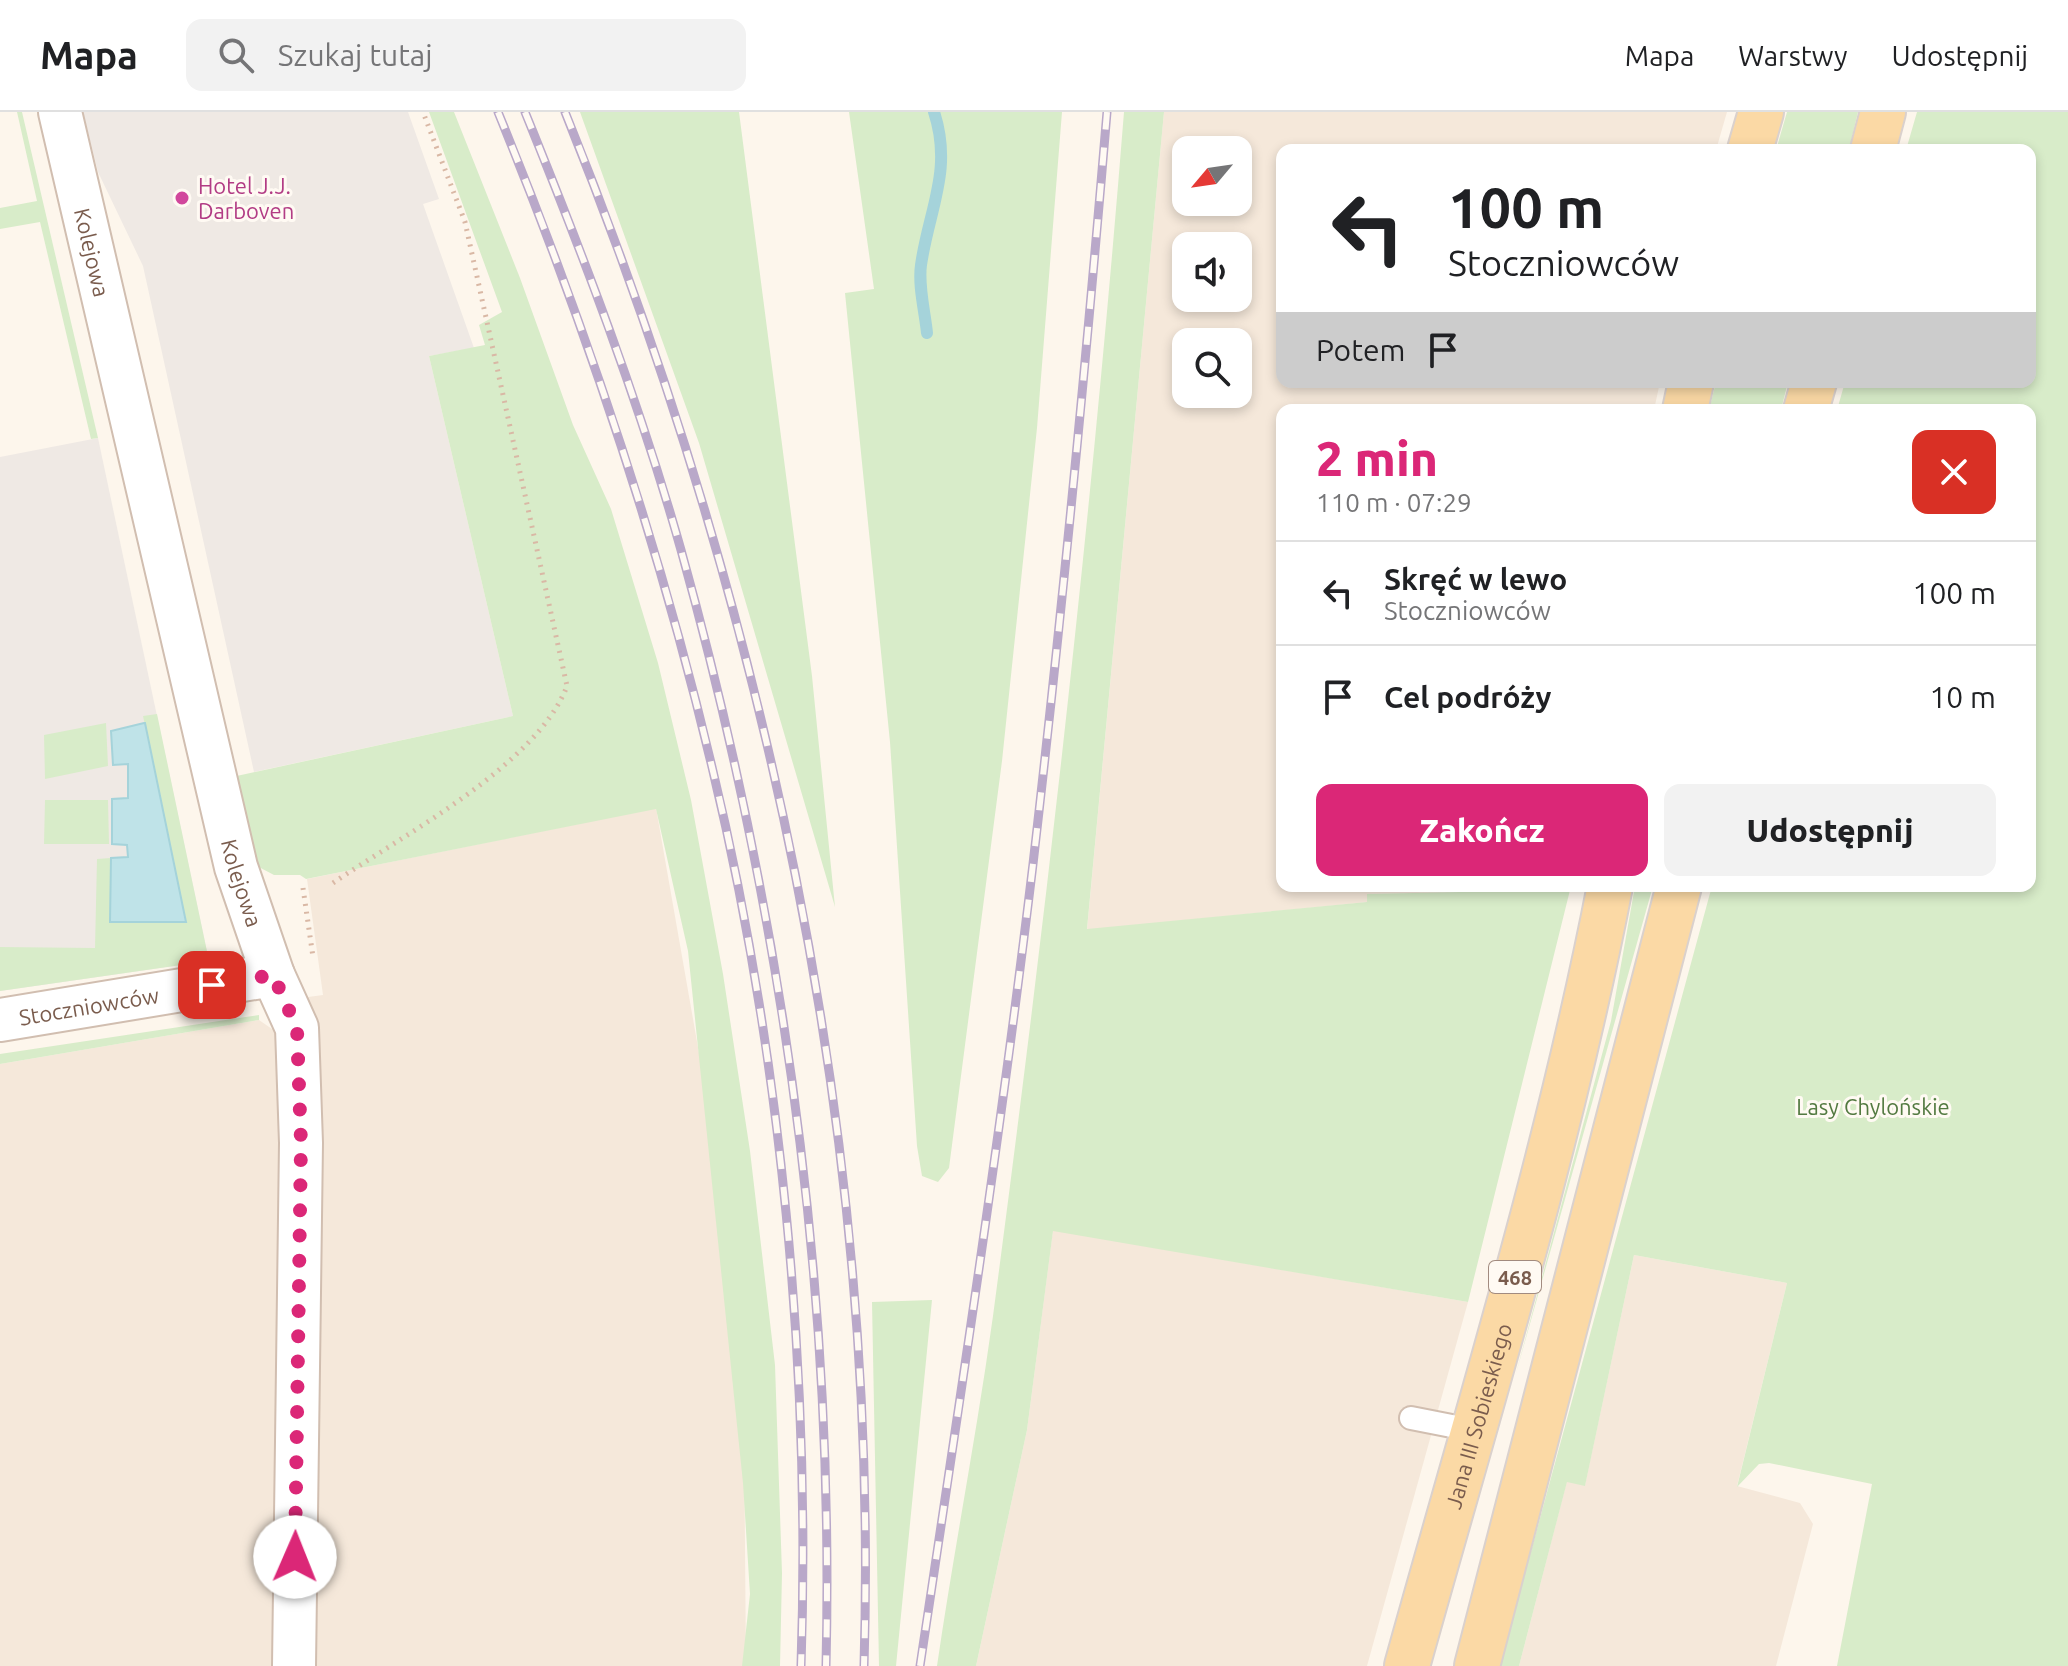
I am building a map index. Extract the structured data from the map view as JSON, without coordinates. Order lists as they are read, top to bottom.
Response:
{
  "streets": {
    "main road": ["468", "Jana III Sobieskiego"],
    "street": ["Kolejowa", "Stoczniowców"]
  },
  "crossings": [
    ["Kolejowa", "Stoczniowców"]
  ],
  "parks": ["Lasy Chylońskie"],
  "places": ["Hotel J.J. Darboven"],
  "north": "bottom left",
  "page": {
    "header": "Mapa",
    "search": "Szukaj tutaj",
    "nav": ["Mapa", "Warstwy", "Udostępnij"],
    "turn": ["100 m", "Stoczniowców"],
    "then": "Potem",
    "heading": ["2 min", "110 m · 07:29"],
    "list": [
      {
        "name": "Skręć w lewo",
        "note": "Stoczniowców",
        "value": "100 m"
      },
      {
        "name": "Cel podróży",
        "value": "10 m"
      }
    ],
    "buttons": ["Zakończ", "Udostępnij"]
  }
}
